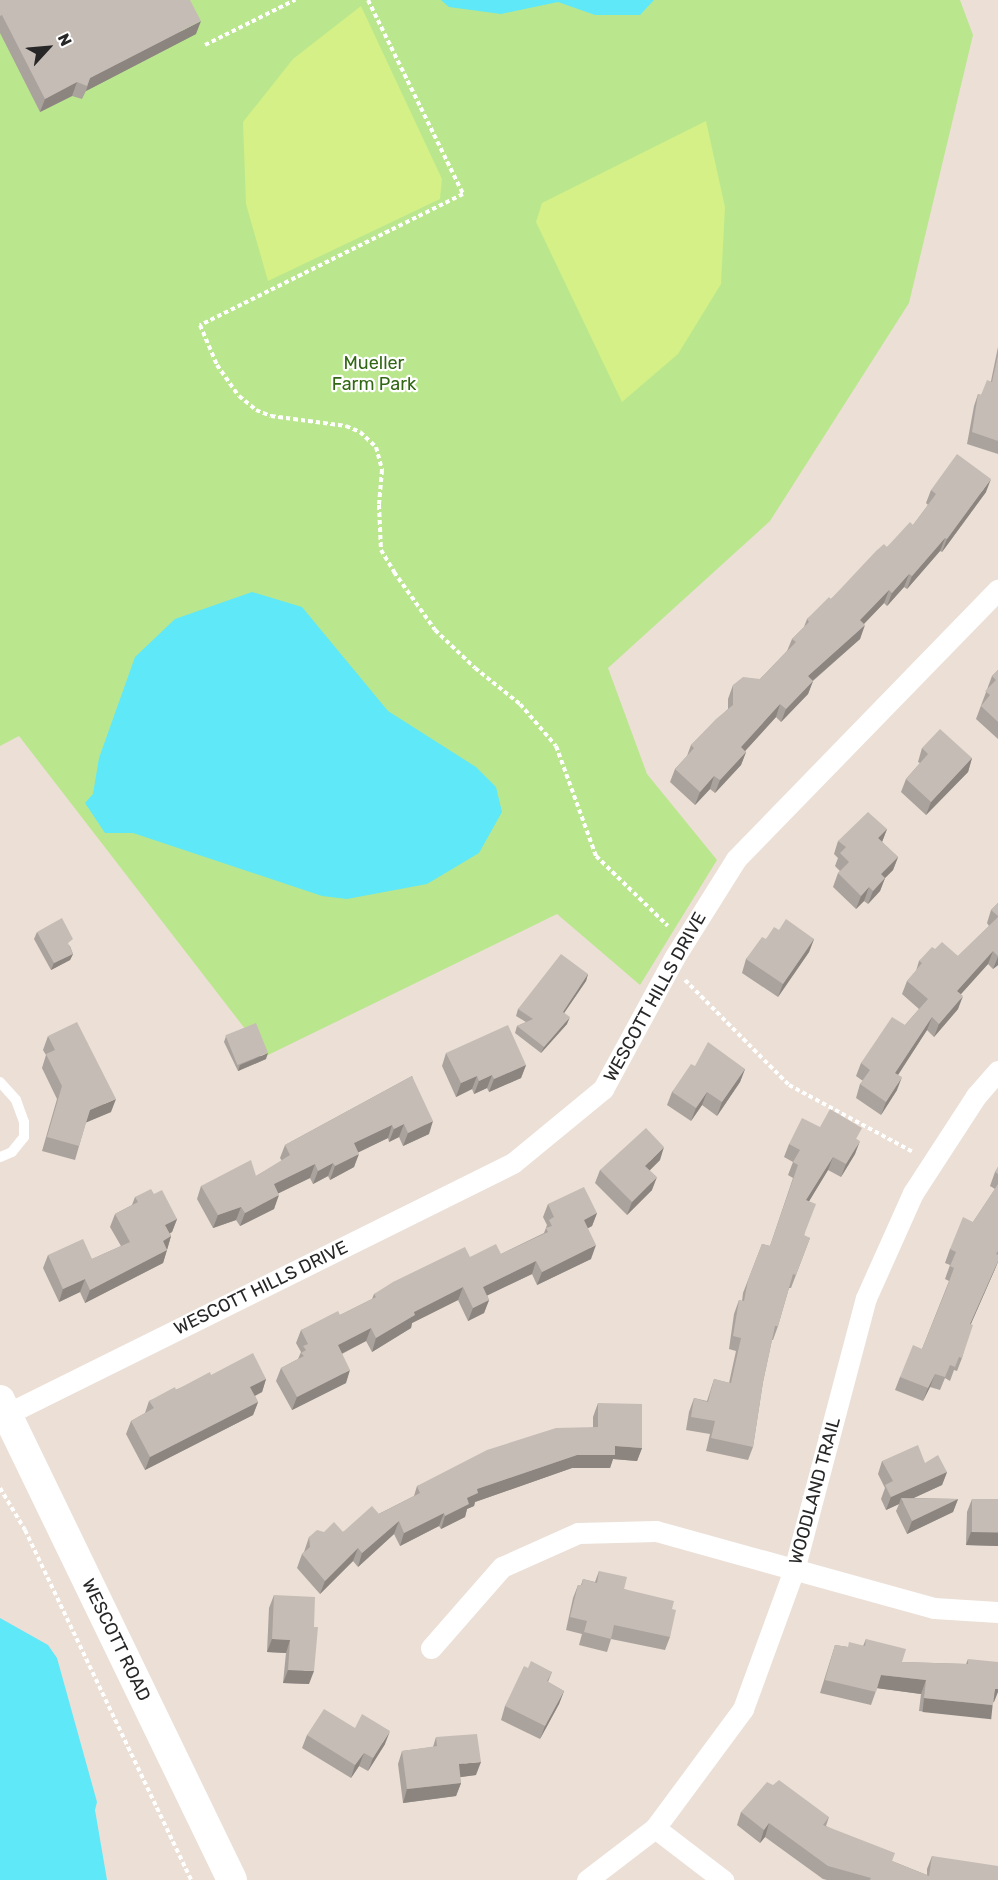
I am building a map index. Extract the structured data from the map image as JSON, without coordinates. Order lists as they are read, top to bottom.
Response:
{
  "streets": {
    "street": ["WESCOTT HILLS DRIVE", "WOODLAND TRAIL", "WESCOTT ROAD"]
  },
  "crossings": [
    ["WESCOTT HILLS DRIVE", "WESCOTT ROAD"]
  ],
  "parks": ["Mueller Farm Park"],
  "north": "top right"
}
